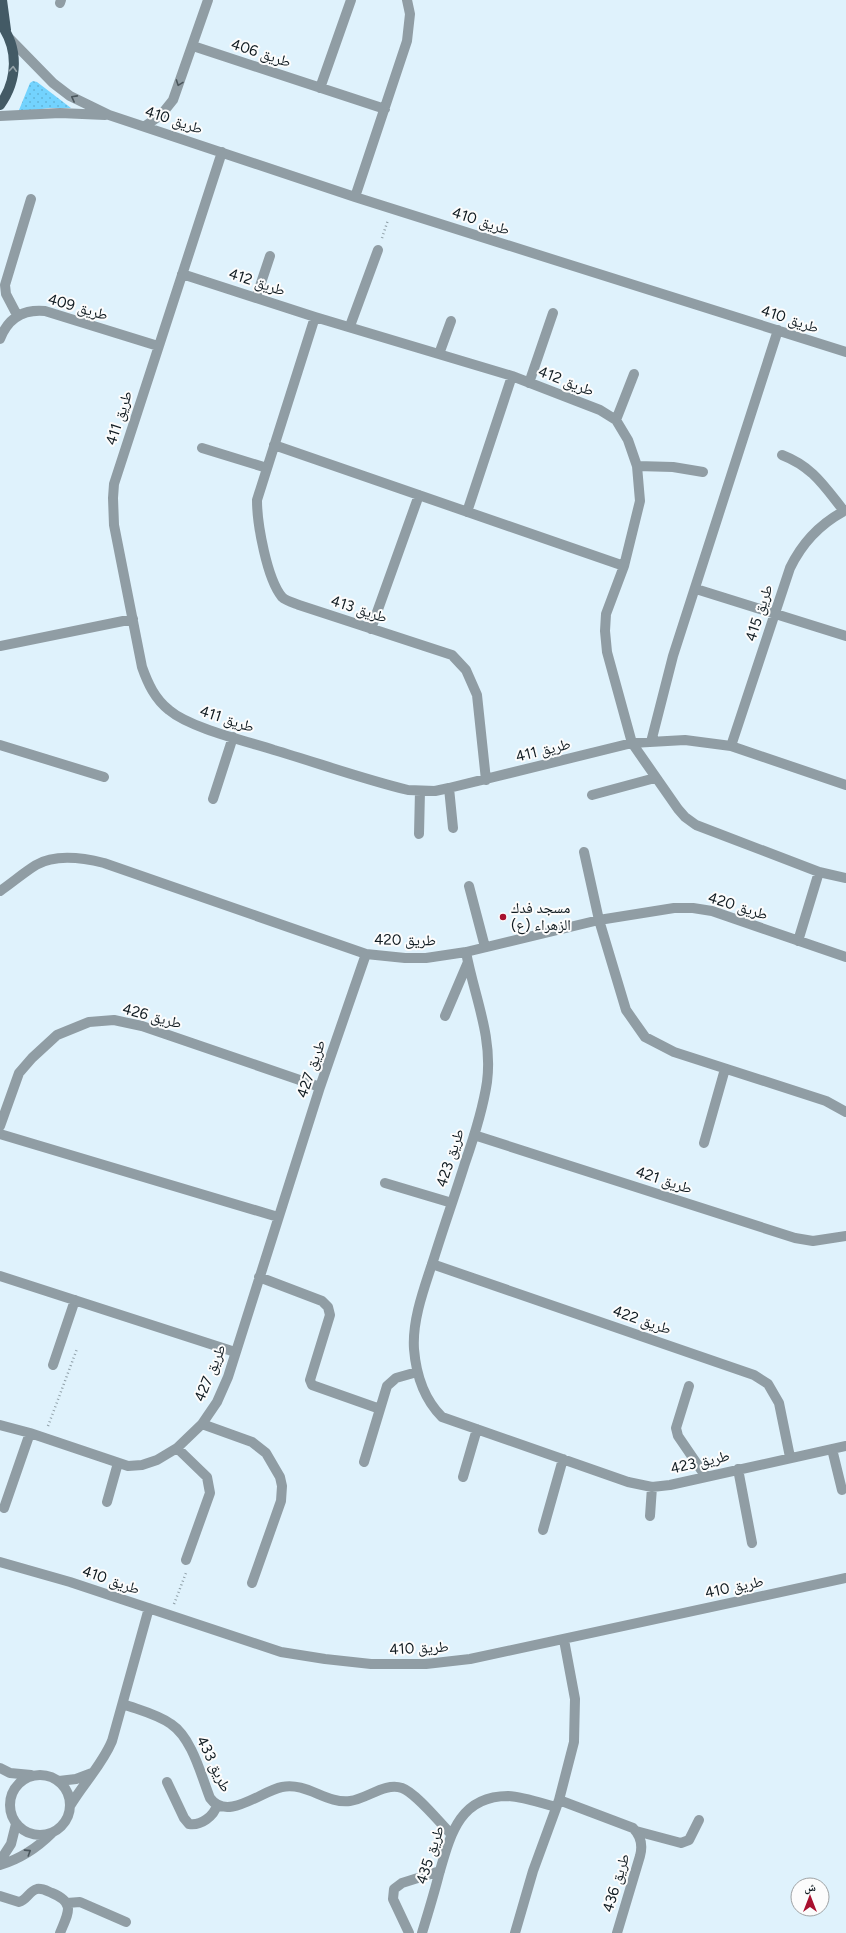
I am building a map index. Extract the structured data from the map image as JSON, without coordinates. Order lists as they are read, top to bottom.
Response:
{
  "streets": {
    "street": [
      "طريق 406",
      "طريق 410",
      "طريق 412",
      "طريق 409",
      "طريق 411",
      "طريق 413",
      "طريق 415",
      "طريق 420",
      "طريق 426",
      "طريق 427",
      "طريق 423",
      "طريق 421",
      "طريق 422",
      "طريق 433",
      "طريق 435",
      "طريق 436"
    ]
  },
  "crossings": [
    ["طريق 410", "طريق 411"],
    ["طريق 412", "طريق 411"],
    ["طريق 412", "طريق 413"],
    ["طريق 409", "طريق 411"],
    ["طريق 411", "طريق 413"],
    ["طريق 411", "طريق 415"],
    ["طريق 420", "طريق 427"],
    ["طريق 420", "طريق 423"],
    ["طريق 426", "طريق 427"],
    ["طريق 423", "طريق 421"],
    ["طريق 423", "طريق 422"],
    ["طريق 433", "طريق 435"]
  ],
  "places": ["مسجد فدك الزهراء (ع)"],
  "north": "top"
}
